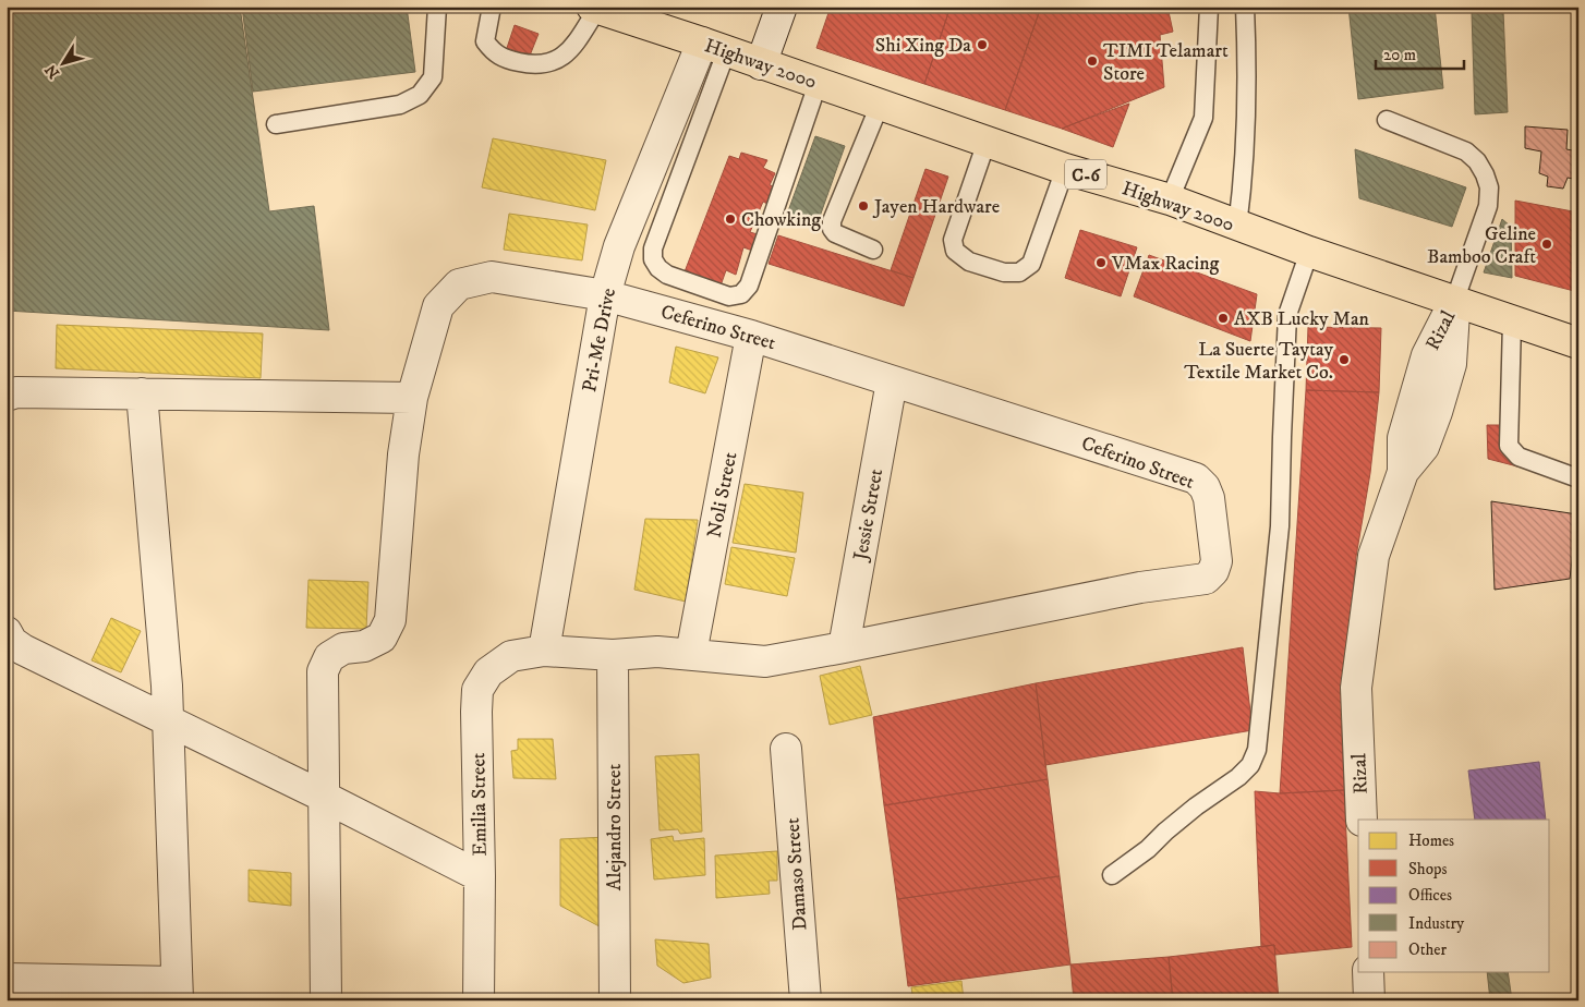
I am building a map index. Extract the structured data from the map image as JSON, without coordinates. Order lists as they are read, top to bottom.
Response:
{
  "streets": {
    "main road": ["Highway 2000", "C-6"],
    "street": [
      "Ceferino Street",
      "Rizal",
      "Pri-Me Drive",
      "Noli Street",
      "Jessie Street",
      "Emilia Street",
      "Alejandro Street",
      "Damaso Street"
    ]
  },
  "crossings": [
    ["Highway 2000", "Rizal"],
    ["Highway 2000", "Pri-Me Drive"],
    ["Ceferino Street", "Pri-Me Drive"],
    ["Ceferino Street", "Noli Street"],
    ["Ceferino Street", "Jessie Street"],
    ["Ceferino Street", "Emilia Street"],
    ["Ceferino Street", "Alejandro Street"],
    ["Pri-Me Drive", "Emilia Street"]
  ],
  "places": [
    "Shi Xing Da",
    "TIMI Telamart Store",
    "Jayen Hardware",
    "Chowking",
    "Geline Bamboo Craft",
    "VMax Racing",
    "AXB Lucky Man",
    "La Suerte Taytay Textile Market Co."
  ],
  "legend": [
    "Homes",
    "Shops",
    "Offices",
    "Industry",
    "Other"
  ],
  "scale_bar": "20 m",
  "north": "bottom left"
}
